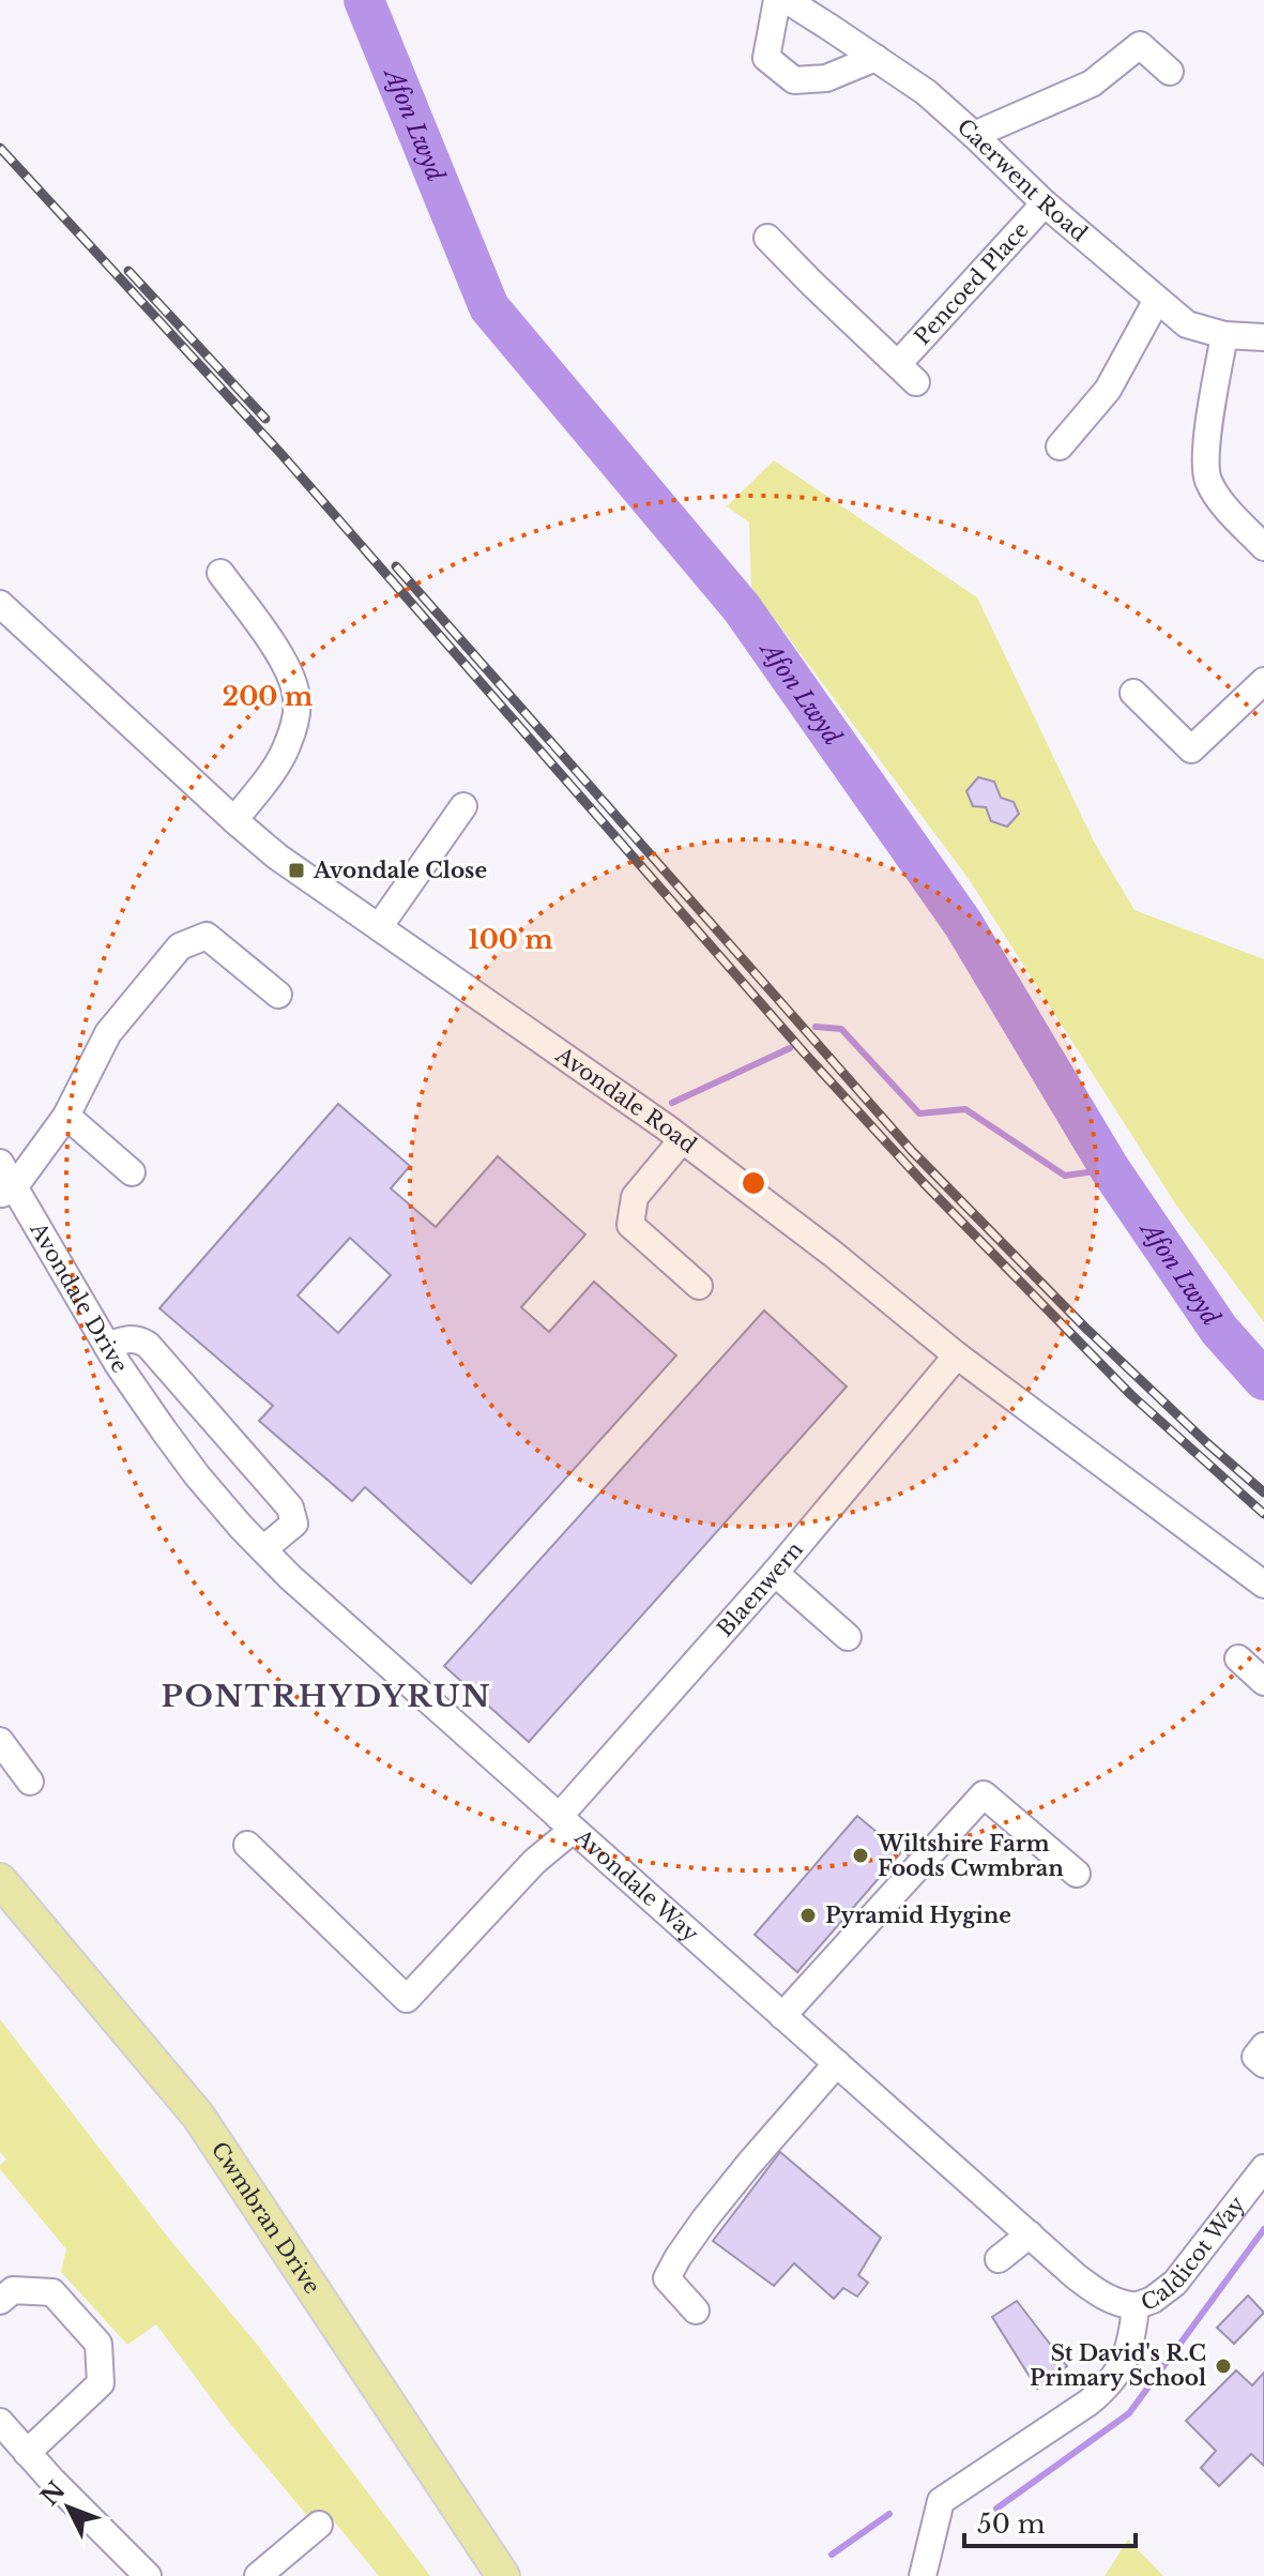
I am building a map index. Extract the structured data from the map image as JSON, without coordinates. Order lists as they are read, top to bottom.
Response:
{
  "streets": {
    "main road": ["Cwmbran Drive"],
    "street": [
      "Caerwent Road",
      "Pencoed Place",
      "Avondale Road",
      "Avondale Drive",
      "Blaenwern",
      "Avondale Way",
      "Caldicot Way"
    ]
  },
  "crossings": [
    ["Caerwent Road", "Pencoed Place"],
    ["Avondale Road", "Blaenwern"],
    ["Avondale Drive", "Avondale Way"],
    ["Blaenwern", "Avondale Way"],
    ["Avondale Way", "Caldicot Way"]
  ],
  "districts": ["PONTRHYDYRUN"],
  "water": ["Afon Lwyd"],
  "places": {
    "transit": ["Avondale Close"],
    "other": ["Wiltshire Farm Foods Cwmbran", "Pyramid Hygine", "St David's R.C Primary School"]
  },
  "scale_bar": "50 m",
  "north": "top left",
  "rings": ["200 m", "100 m"]
}
